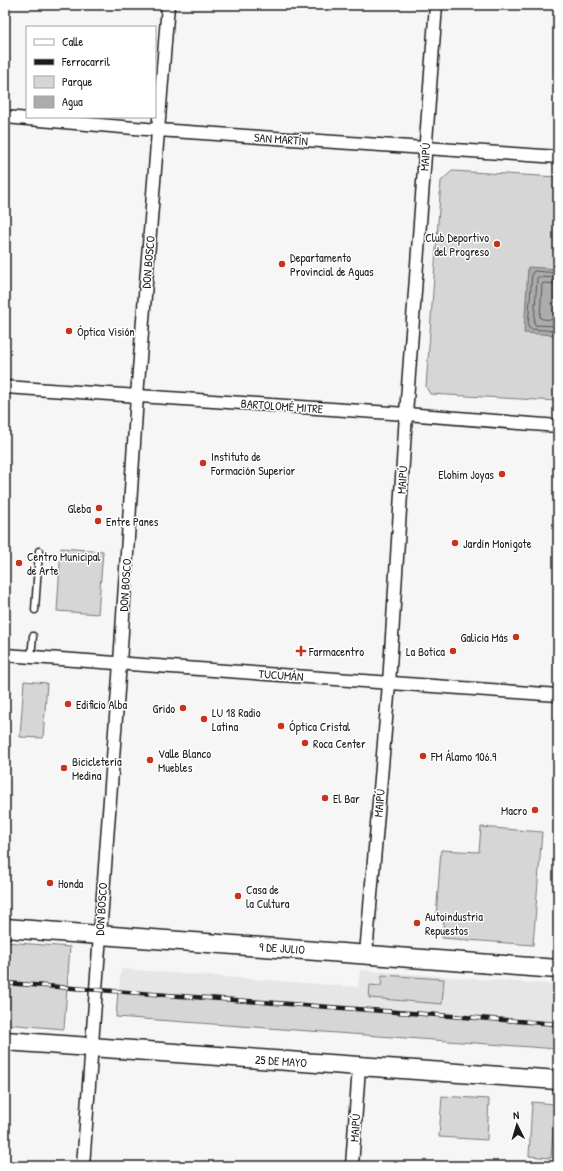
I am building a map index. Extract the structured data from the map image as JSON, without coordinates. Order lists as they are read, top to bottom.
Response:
{
  "streets": {
    "main road": ["9 DE JULIO", "25 DE MAYO"],
    "street": [
      "SAN MARTÍN",
      "MAIPÚ",
      "DON BOSCO",
      "BARTOLOMÉ MITRE",
      "TUCUMÁN"
    ]
  },
  "crossings": [
    ["SAN MARTÍN", "MAIPÚ"],
    ["SAN MARTÍN", "DON BOSCO"],
    ["MAIPÚ", "BARTOLOMÉ MITRE"],
    ["MAIPÚ", "TUCUMÁN"],
    ["MAIPÚ", "9 DE JULIO"],
    ["MAIPÚ", "25 DE MAYO"],
    ["DON BOSCO", "BARTOLOMÉ MITRE"],
    ["DON BOSCO", "TUCUMÁN"],
    ["DON BOSCO", "9 DE JULIO"],
    ["DON BOSCO", "25 DE MAYO"]
  ],
  "places": {
    "other": [
      "Club Deportivo del Progreso",
      "Departamento Provincial de Aguas",
      "Óptica Visión",
      "Instituto de Formación Superior",
      "Elohim Joyas",
      "Gleba",
      "Entre Panes",
      "Jardín Monigote",
      "Centro Municipal de Arte",
      "Galicia Más",
      "La Botica",
      "Edificio Alba",
      "Grido",
      "LU 18 Radio Latina",
      "Óptica Cristal",
      "Roca Center",
      "FM Álamo 106.9",
      "Valle Blanco Muebles",
      "Bicicletería Medina",
      "El Bar",
      "Macro",
      "Honda",
      "Casa de la Cultura",
      "Autoindustria Repuestos"
    ],
    "health": ["Farmacentro"]
  },
  "legend": [
    "Calle",
    "Ferrocarril",
    "Parque",
    "Agua"
  ],
  "north": "top"
}
